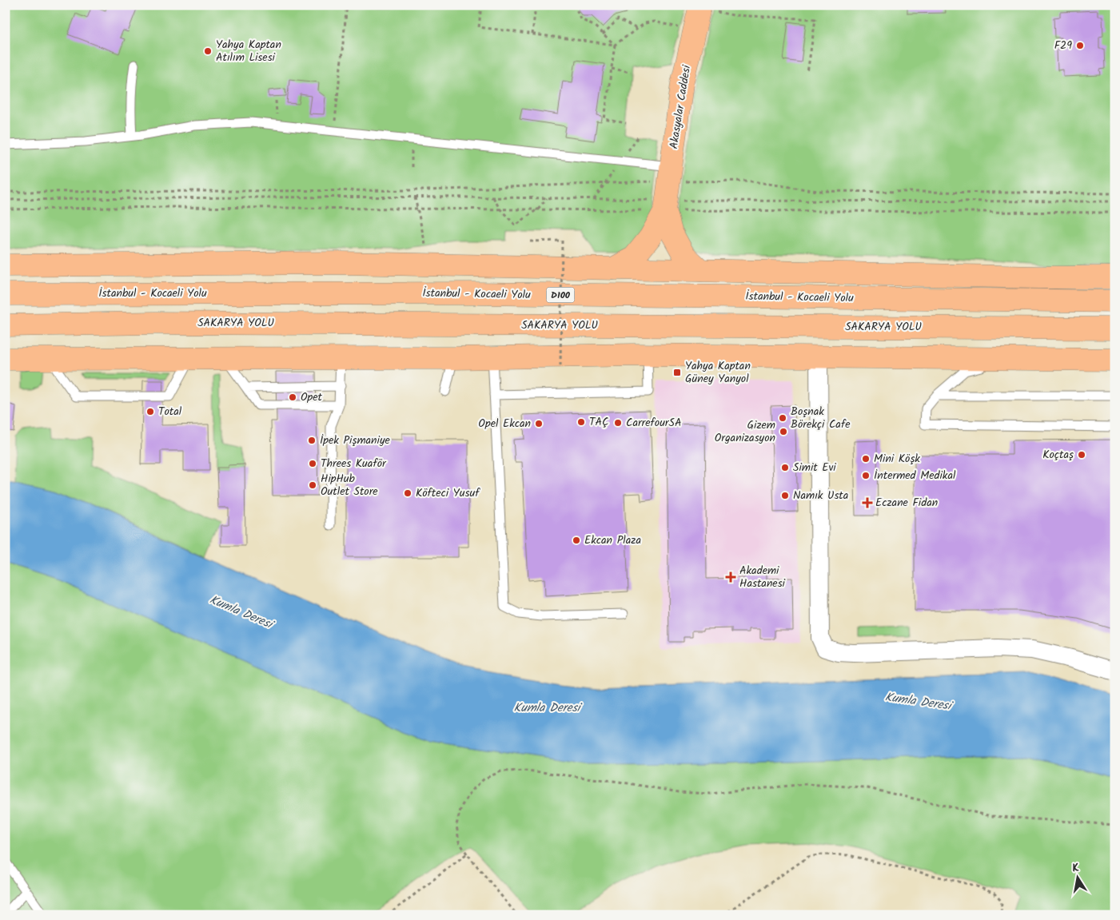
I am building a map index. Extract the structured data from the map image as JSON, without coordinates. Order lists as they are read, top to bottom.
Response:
{
  "streets": {
    "main road": [
      "Akasyalar Caddesi",
      "İstanbul - Kocaeli Yolu",
      "D100",
      "SAKARYA YOLU"
    ]
  },
  "water": ["Kumla Deresi"],
  "places": {
    "other": [
      "F29",
      "Yahya Kaptan Atılım Lisesi",
      "Opet",
      "Total",
      "Boşnak Börekçi Cafe",
      "TAÇ",
      "CarrefourSA",
      "Opel Ekcan",
      "Gizem Organizasyon",
      "İpek Pişmaniye",
      "Koçtaş",
      "Mini Köşk",
      "Threes Kuaför",
      "Simit Evi",
      "İntermed Medikal",
      "HipHub Outlet Store",
      "Köfteci Yusuf",
      "Namık Usta",
      "Ekcan Plaza"
    ],
    "transit": ["Yahya Kaptan Güney Yanyol"],
    "health": ["Eczane Fidan", "Akademi Hastanesi"]
  },
  "north": "top"
}
